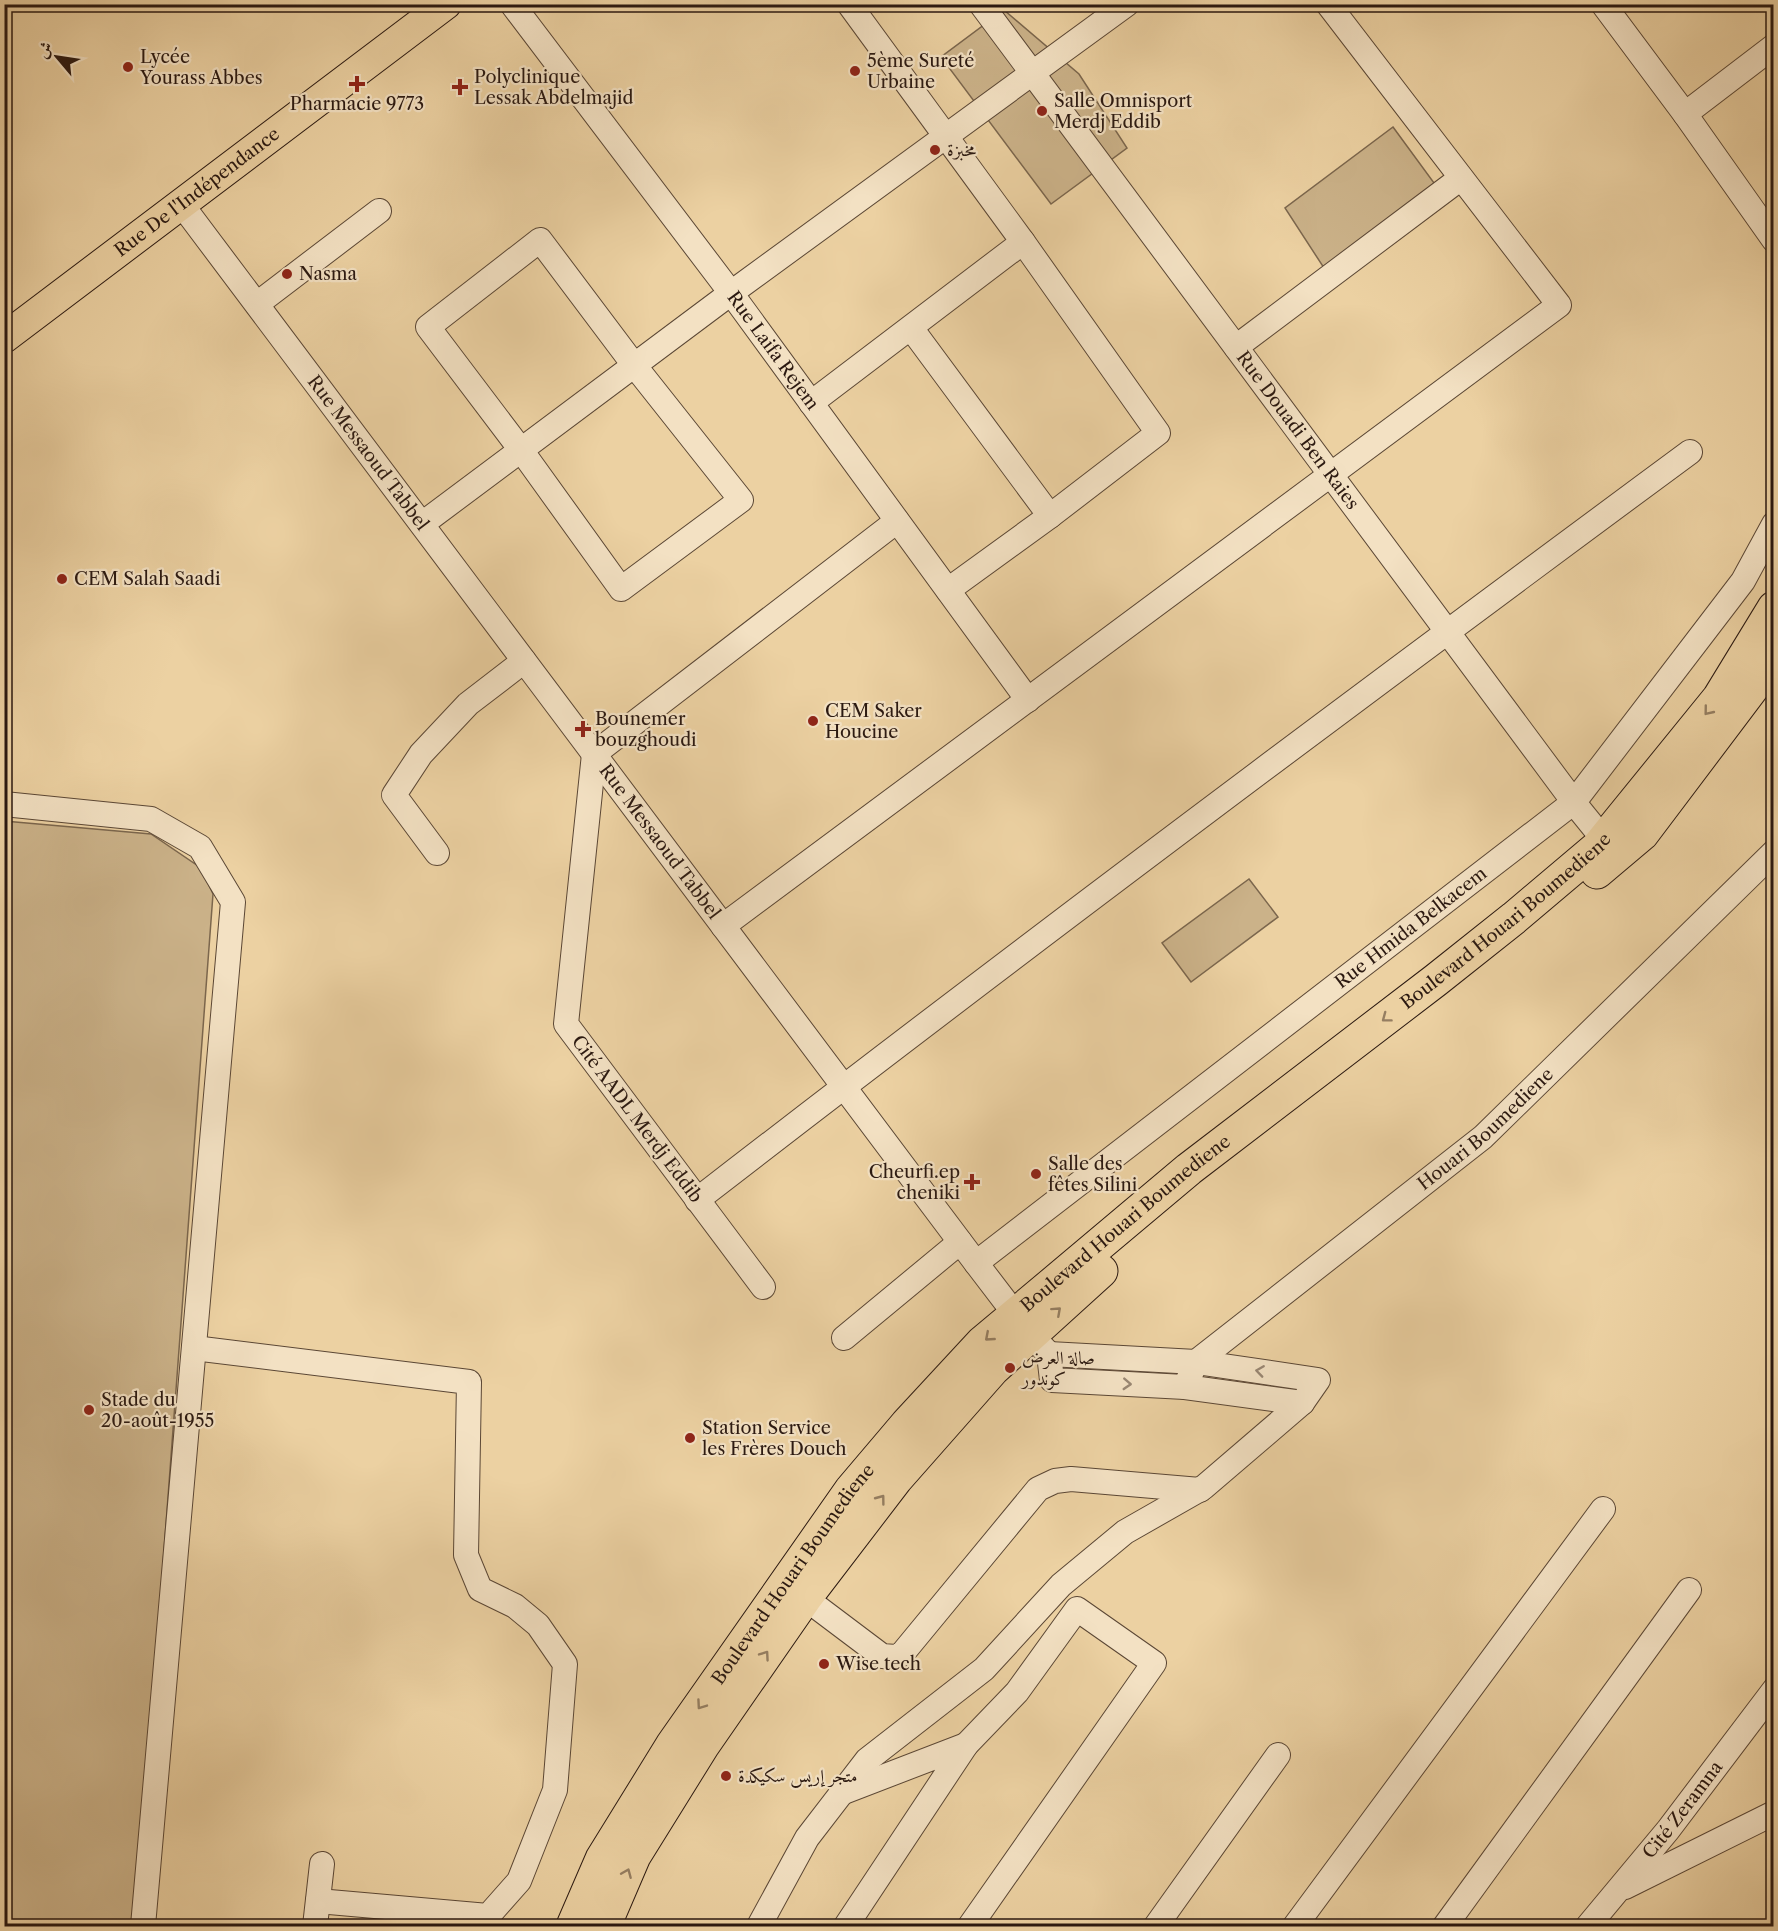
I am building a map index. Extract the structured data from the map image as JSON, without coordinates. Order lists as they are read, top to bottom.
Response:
{
  "streets": {
    "highway": ["Boulevard Houari Boumediene"],
    "main road": ["Rue De l'Indépendance"],
    "street": [
      "Rue Laifa Rejem",
      "Rue Douadi Ben Raies",
      "Rue Messaoud Tabbel",
      "Rue Hmida Belkacem",
      "Cité AADL Merdj Eddib",
      "Houari Boumediene",
      "Cité Zeramna"
    ]
  },
  "crossings": [
    ["Rue De l'Indépendance", "Rue Messaoud Tabbel"],
    ["Rue Douadi Ben Raies", "Boulevard Houari Boumediene"],
    ["Rue Douadi Ben Raies", "Rue Hmida Belkacem"],
    ["Rue Messaoud Tabbel", "Boulevard Houari Boumediene"],
    ["Rue Messaoud Tabbel", "Rue Hmida Belkacem"],
    ["Rue Messaoud Tabbel", "Cité AADL Merdj Eddib"]
  ],
  "places": {
    "other": [
      "Lycée Yourass Abbes",
      "5ème Sureté Urbaine",
      "Salle Omnisport Merdj Eddib",
      "مخبزة",
      "Nasma",
      "CEM Salah Saadi",
      "CEM Saker Houcine",
      "Salle des fêtes Silini",
      "صالة العرض كوندور",
      "Stade du 20-août-1955",
      "Station Service les Frères Douch",
      "Wise tech",
      "متجر إريس سكيكدة"
    ],
    "health": [
      "Pharmacie 9773",
      "Polyclinique Lessak Abdelmajid",
      "Bounemer bouzghoudi",
      "Cheurfi.ep cheniki"
    ]
  },
  "north": "top left"
}
